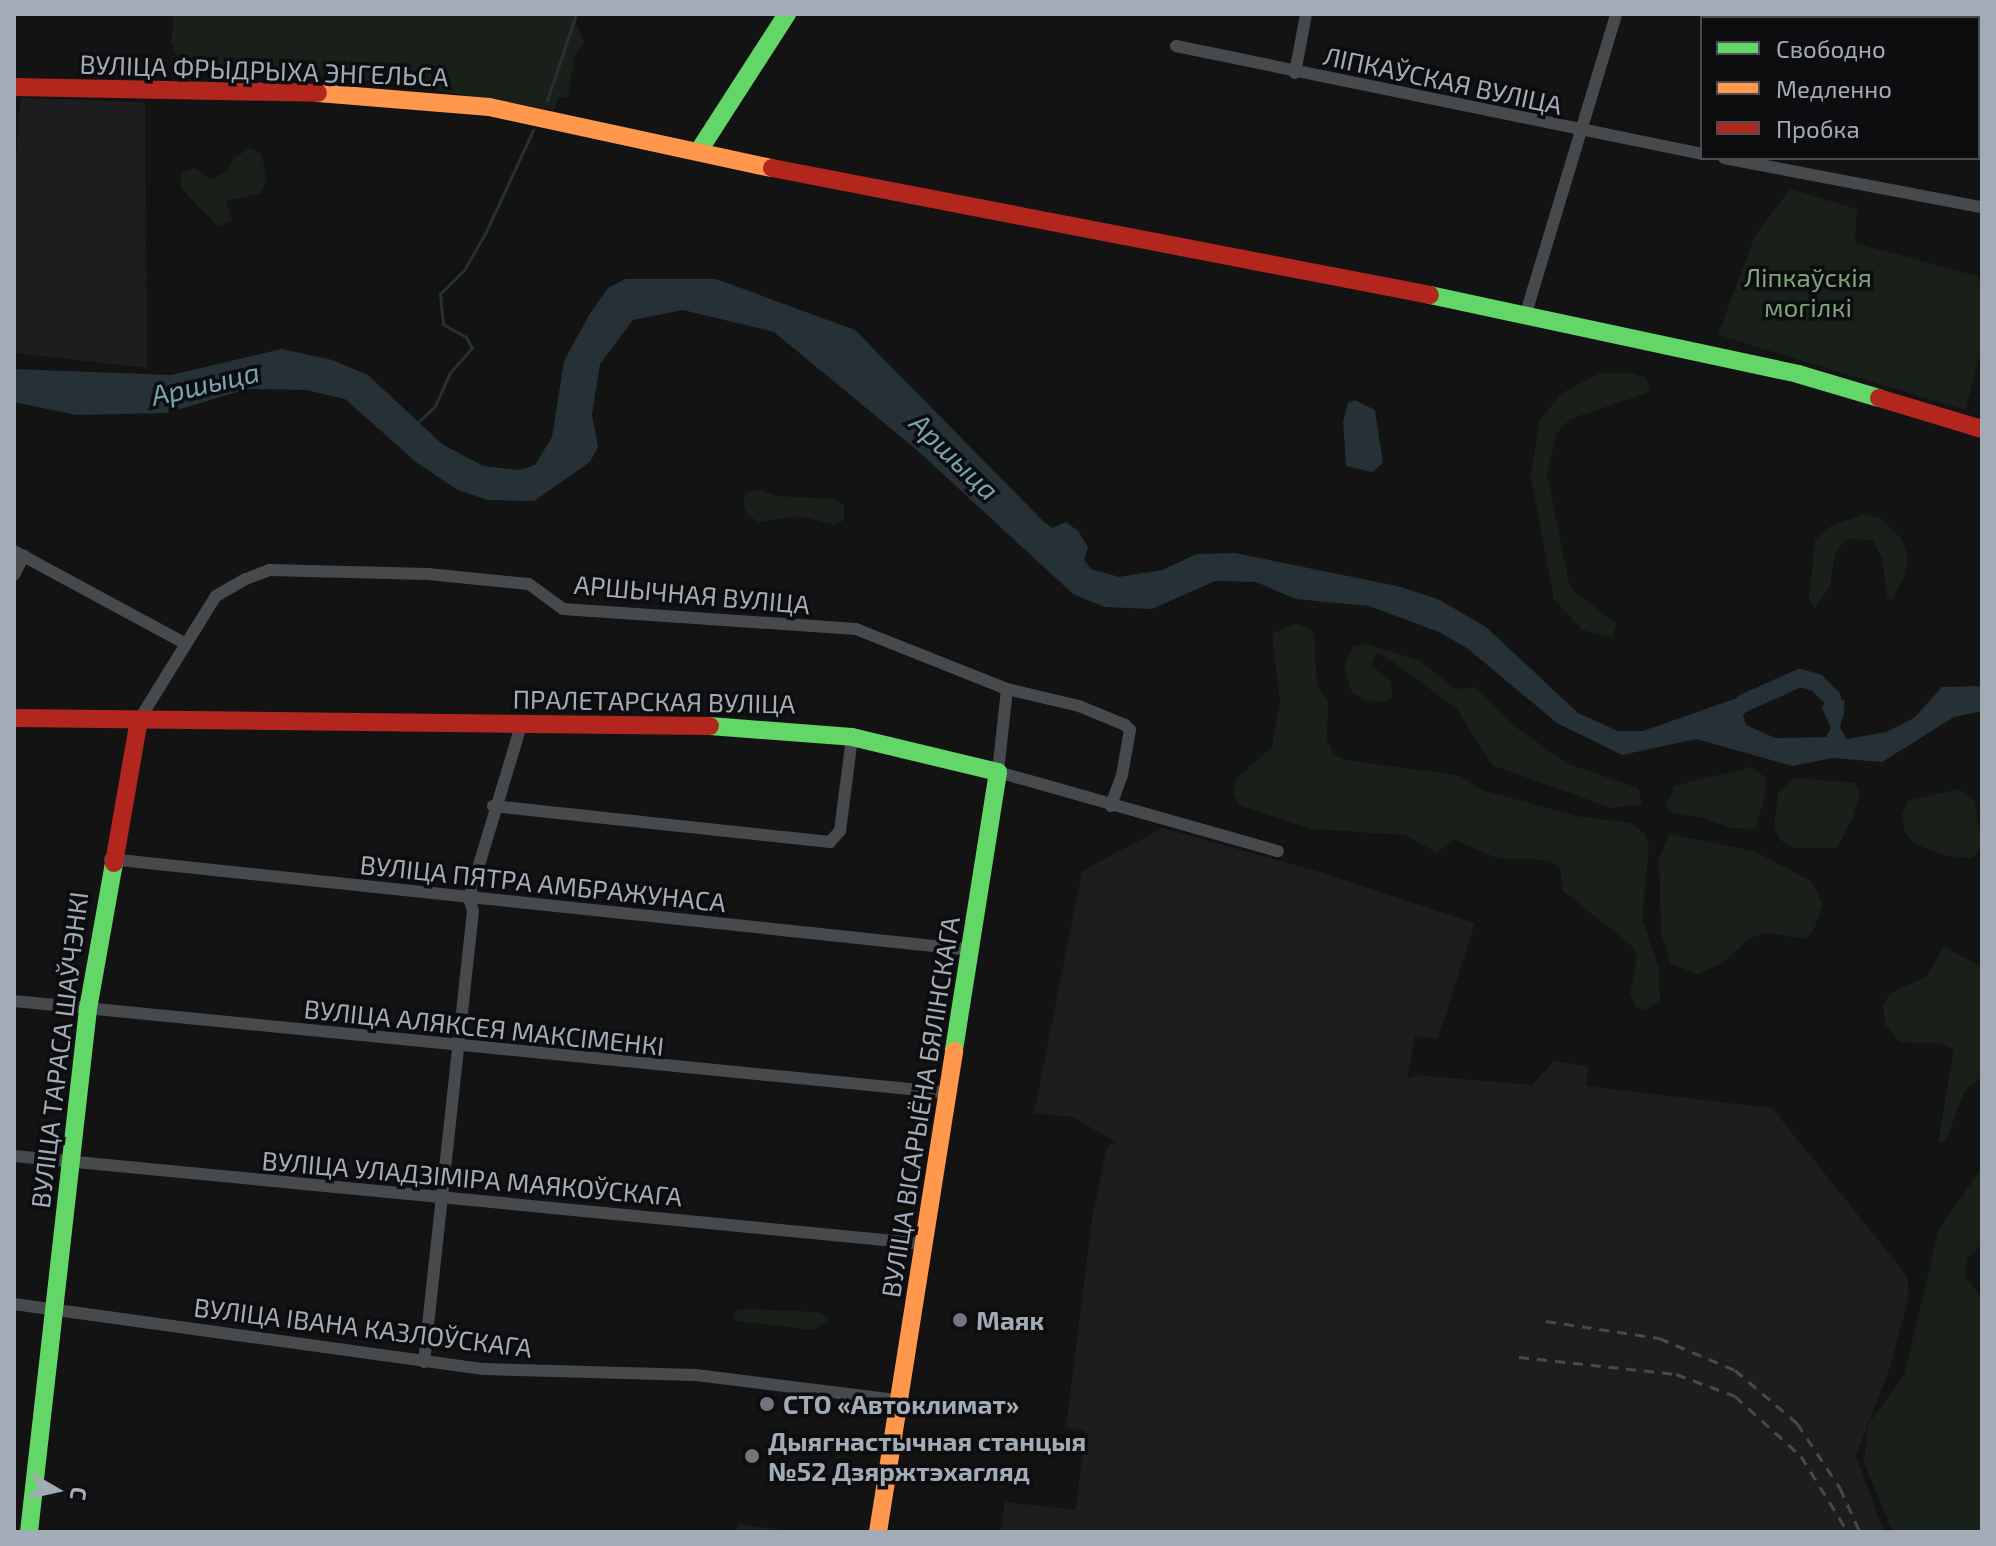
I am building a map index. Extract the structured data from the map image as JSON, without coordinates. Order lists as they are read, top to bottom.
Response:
{
  "streets": {
    "street": [
      "ВУЛІЦА ФРЫДРЫХА ЭНГЕЛЬСА",
      "ЛІПКАЎСКАЯ ВУЛІЦА",
      "АРШЫЧНАЯ ВУЛІЦА",
      "ПРАЛЕТАРСКАЯ ВУЛІЦА",
      "ВУЛІЦА ПЯТРА АМБРАЖУНАСА",
      "ВУЛІЦА АЛЯКСЕЯ МАКСІМЕНКІ",
      "ВУЛІЦА ТАРАСА ШАЎЧЭНКІ",
      "ВУЛІЦА ВІСАРЫЁНА БЯЛІНСКАГА",
      "ВУЛІЦА УЛАДЗІМІРА МАЯКОЎСКАГА",
      "ВУЛІЦА ІВАНА КАЗЛОЎСКАГА"
    ]
  },
  "crossings": [
    ["АРШЫЧНАЯ ВУЛІЦА", "ПРАЛЕТАРСКАЯ ВУЛІЦА"],
    ["АРШЫЧНАЯ ВУЛІЦА", "ВУЛІЦА ТАРАСА ШАЎЧЭНКІ"],
    ["АРШЫЧНАЯ ВУЛІЦА", "ВУЛІЦА ВІСАРЫЁНА БЯЛІНСКАГА"],
    ["ПРАЛЕТАРСКАЯ ВУЛІЦА", "ВУЛІЦА ТАРАСА ШАЎЧЭНКІ"],
    ["ПРАЛЕТАРСКАЯ ВУЛІЦА", "ВУЛІЦА ВІСАРЫЁНА БЯЛІНСКАГА"],
    ["ВУЛІЦА ПЯТРА АМБРАЖУНАСА", "ВУЛІЦА ТАРАСА ШАЎЧЭНКІ"],
    ["ВУЛІЦА ПЯТРА АМБРАЖУНАСА", "ВУЛІЦА ВІСАРЫЁНА БЯЛІНСКАГА"],
    ["ВУЛІЦА АЛЯКСЕЯ МАКСІМЕНКІ", "ВУЛІЦА ТАРАСА ШАЎЧЭНКІ"],
    ["ВУЛІЦА АЛЯКСЕЯ МАКСІМЕНКІ", "ВУЛІЦА ВІСАРЫЁНА БЯЛІНСКАГА"],
    ["ВУЛІЦА ТАРАСА ШАЎЧЭНКІ", "ВУЛІЦА УЛАДЗІМІРА МАЯКОЎСКАГА"],
    ["ВУЛІЦА ТАРАСА ШАЎЧЭНКІ", "ВУЛІЦА ІВАНА КАЗЛОЎСКАГА"],
    ["ВУЛІЦА ВІСАРЫЁНА БЯЛІНСКАГА", "ВУЛІЦА УЛАДЗІМІРА МАЯКОЎСКАГА"],
    ["ВУЛІЦА ВІСАРЫЁНА БЯЛІНСКАГА", "ВУЛІЦА ІВАНА КАЗЛОЎСКАГА"]
  ],
  "water": ["Аршыца"],
  "parks": ["Ліпкаўскія могілкі"],
  "places": ["Маяк", "СТО «Автоклимат»", "Дыягнастычная станцыя №52 Дзяржтэхагляд"],
  "legend": ["Свободно", "Медленно", "Пробка"],
  "north": "right"
}
